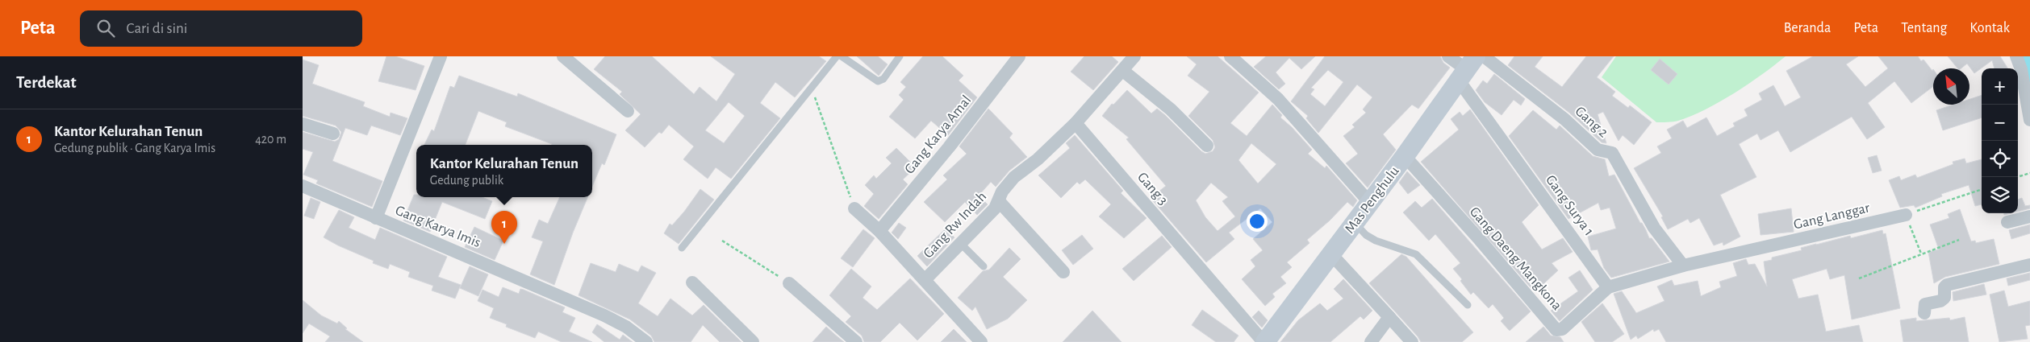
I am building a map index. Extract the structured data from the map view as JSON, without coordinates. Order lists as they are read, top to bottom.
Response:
{
  "streets": {
    "street": [
      "Gang 2",
      "Gang Karya Amal",
      "Gang 3",
      "Mas Penghulu",
      "Gang Surya 1",
      "Gang Langgar",
      "Gang Rw Indah",
      "Gang Karya Imis",
      "Gang Daeng Mangkona"
    ]
  },
  "crossings": [
    ["Gang 2", "Gang Langgar"],
    ["Gang 3", "Mas Penghulu"],
    ["Gang 3", "Gang Rw Indah"],
    ["Mas Penghulu", "Gang Surya 1"],
    ["Mas Penghulu", "Gang Daeng Mangkona"],
    ["Gang Surya 1", "Gang Daeng Mangkona"]
  ],
  "north": "top left",
  "page": {
    "header": "Peta",
    "search": "Cari di sini",
    "nav": [
      "Beranda",
      "Peta",
      "Tentang",
      "Kontak"
    ],
    "heading": "Terdekat",
    "map_buttons": ["+", "−"],
    "list": [
      {
        "mark": "1",
        "name": "Kantor Kelurahan Tenun",
        "note": "Gedung publik · Gang Karya Imis",
        "value": "420 m"
      }
    ],
    "popup": ["Kantor Kelurahan Tenun", "Gedung publik"],
    "pins": "1"
  }
}
